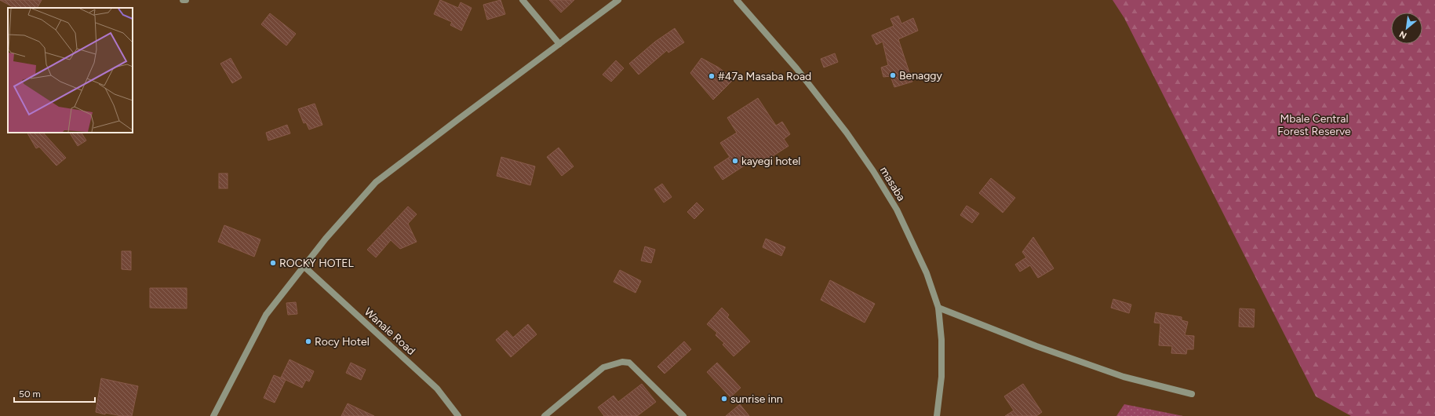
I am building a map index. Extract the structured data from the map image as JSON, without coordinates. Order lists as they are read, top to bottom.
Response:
{
  "streets": {
    "street": ["masaba", "Wanale Road"]
  },
  "parks": ["Mbale Central Forest Reserve"],
  "places": [
    "Benaggy",
    "#47a Masaba Road",
    "kayegi hotel",
    "ROCKY HOTEL",
    "Rocy Hotel",
    "sunrise inn"
  ],
  "scale_bar": "50 m",
  "north": "bottom left"
}
